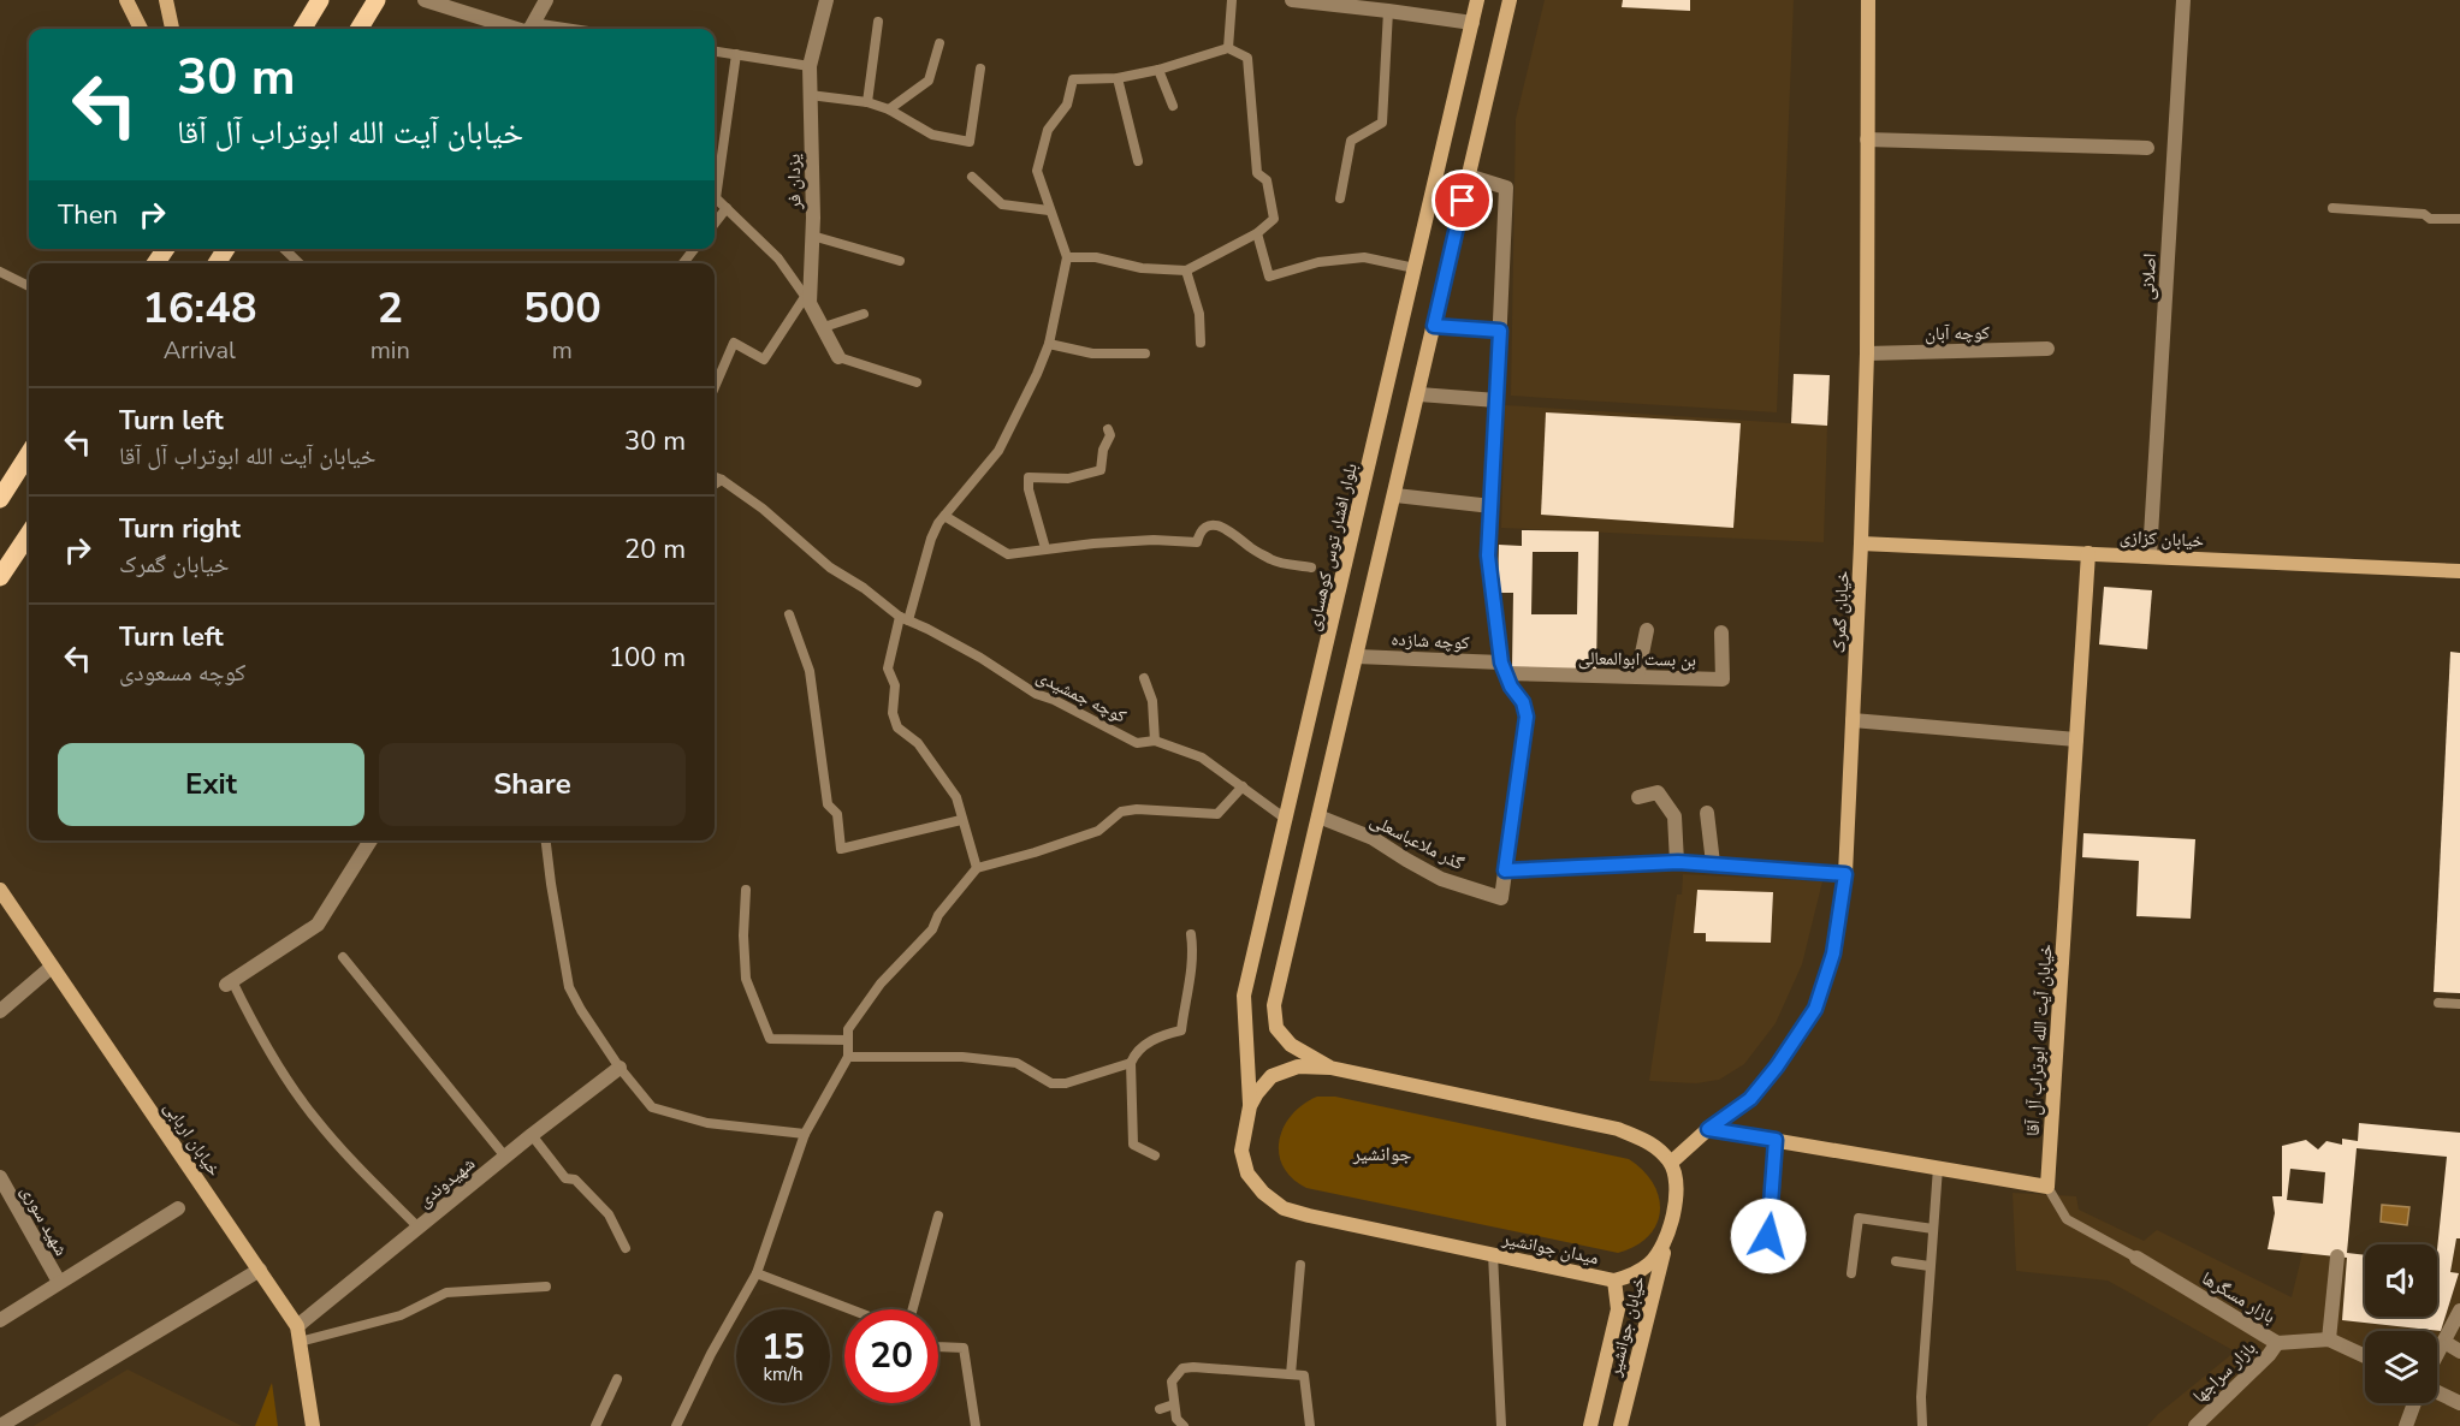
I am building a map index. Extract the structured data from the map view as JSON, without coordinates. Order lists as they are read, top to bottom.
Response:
{
  "streets": {
    "main road": [
      "خیابان کزازی",
      "بلوار افشار توس کوهساری",
      "خیابان گمرک",
      "خیابان آیت الله ابوتراب آل آقا",
      "خیابان اربابی",
      "میدان جوانشیر",
      "خیابان جوانشیر"
    ],
    "street": [
      "یزدان فر",
      "اصلانی",
      "کوچه آبان",
      "کوچه شازده",
      "بن بست ابوالمعالی",
      "گذر ملاعباسعلی",
      "شهیدوندی",
      "شهید سوری",
      "بازار مسگرها",
      "بازار سراجها"
    ],
    "lane": ["کوچه جمشیدی"]
  },
  "crossings": [
    ["اصلانی", "خیابان کزازی"],
    ["کوچه آبان", "خیابان گمرک"],
    ["خیابان کزازی", "خیابان گمرک"],
    ["خیابان کزازی", "خیابان آیت الله ابوتراب آل آقا"],
    ["بلوار افشار توس کوهساری", "کوچه جمشیدی"],
    ["بلوار افشار توس کوهساری", "میدان جوانشیر"],
    ["خیابان گمرک", "میدان جوانشیر"],
    ["کوچه شازده", "بن بست ابوالمعالی"],
    ["خیابان اربابی", "شهیدوندی"],
    ["میدان جوانشیر", "خیابان جوانشیر"],
    ["بازار مسگرها", "بازار سراجها"]
  ],
  "districts": ["جوانشیر"],
  "page": {
    "turn": ["30 m", "خیابان آیت الله ابوتراب آل آقا"],
    "then": "Then",
    "eta": [
      "16:48",
      "Arrival",
      "2",
      "min",
      "500",
      "m"
    ],
    "list": [
      {
        "name": "Turn left",
        "note": "خیابان آیت الله ابوتراب آل آقا",
        "value": "30 m"
      },
      {
        "name": "Turn right",
        "note": "خیابان گمرک",
        "value": "20 m"
      },
      {
        "name": "Turn left",
        "note": "کوچه مسعودی",
        "value": "100 m"
      }
    ],
    "buttons": ["Exit", "Share"],
    "speed": "15 km/h",
    "limit": "20"
  }
}
